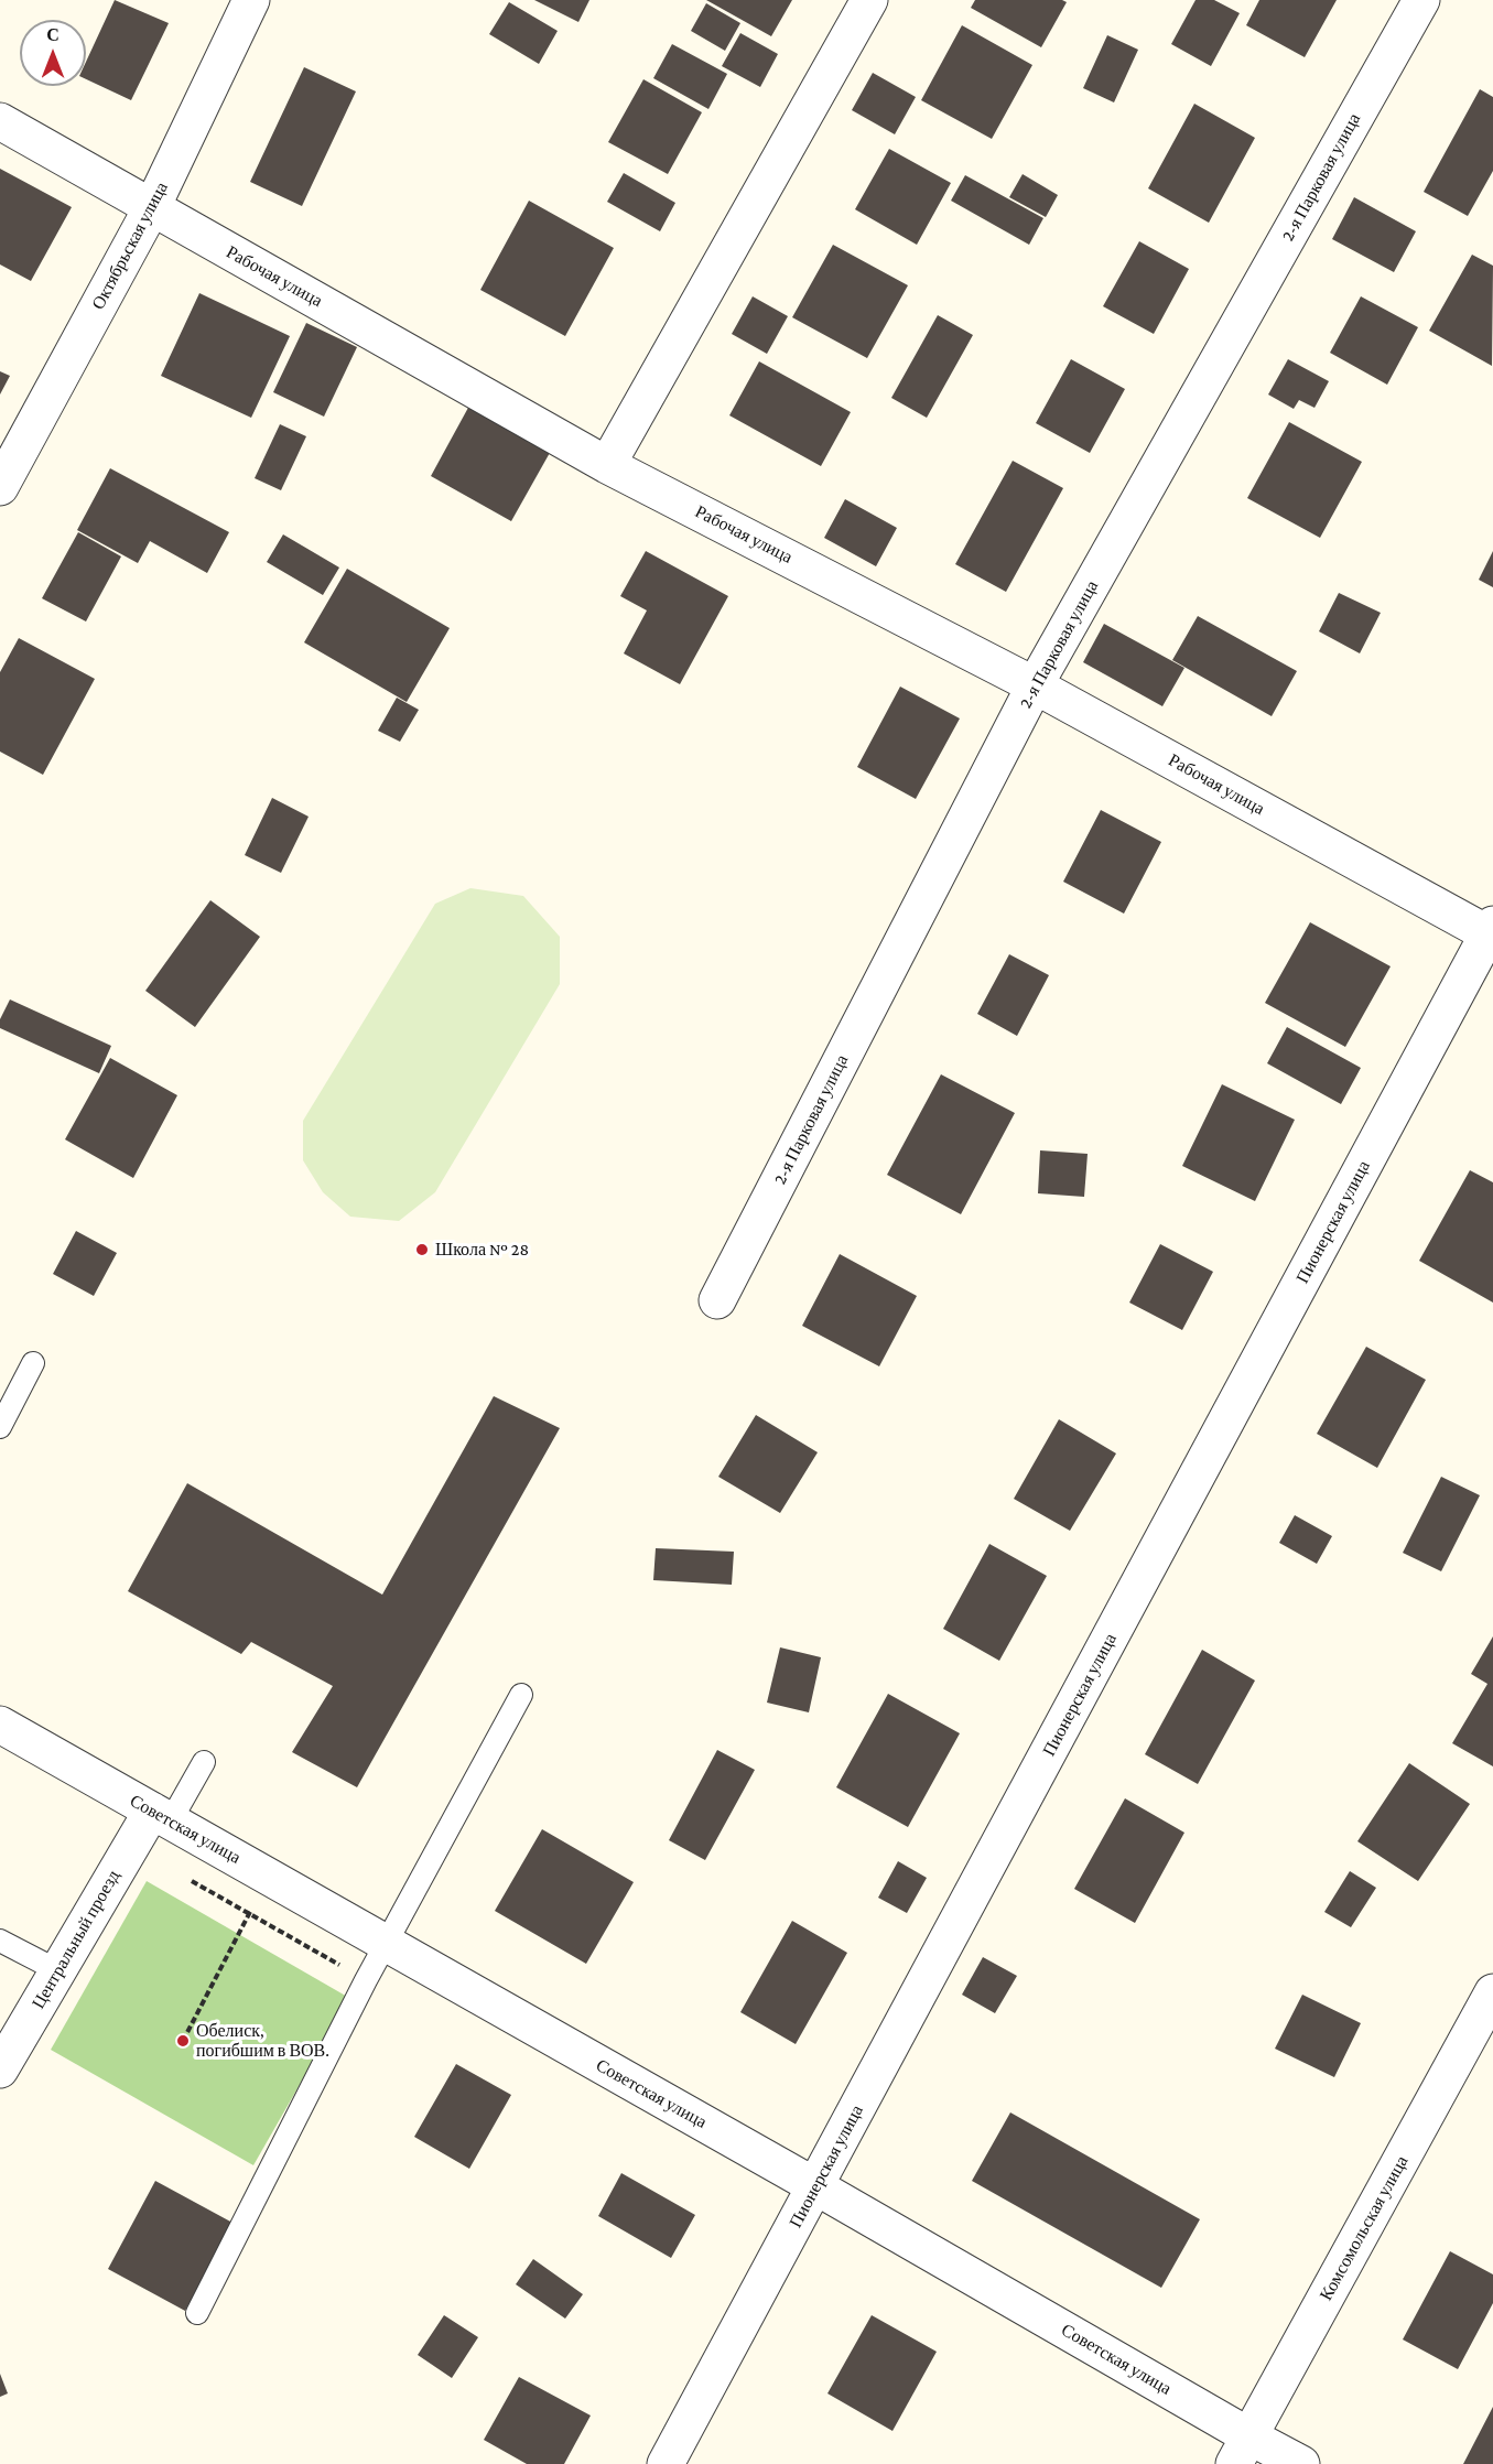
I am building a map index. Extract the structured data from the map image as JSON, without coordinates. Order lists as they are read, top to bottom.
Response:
{
  "streets": {
    "street": [
      "2-я Парковая улица",
      "Октябрьская улица",
      "Рабочая улица",
      "Пионерская улица",
      "Советская улица",
      "Центральный проезд",
      "Комсомольская улица"
    ]
  },
  "crossings": [
    ["2-я Парковая улица", "Рабочая улица"],
    ["Октябрьская улица", "Рабочая улица"],
    ["Рабочая улица", "Пионерская улица"],
    ["Пионерская улица", "Советская улица"],
    ["Советская улица", "Центральный проезд"],
    ["Советская улица", "Комсомольская улица"]
  ],
  "places": ["Школа № 28", "Обелиск, погибшим в ВОВ."],
  "north": "top"
}
